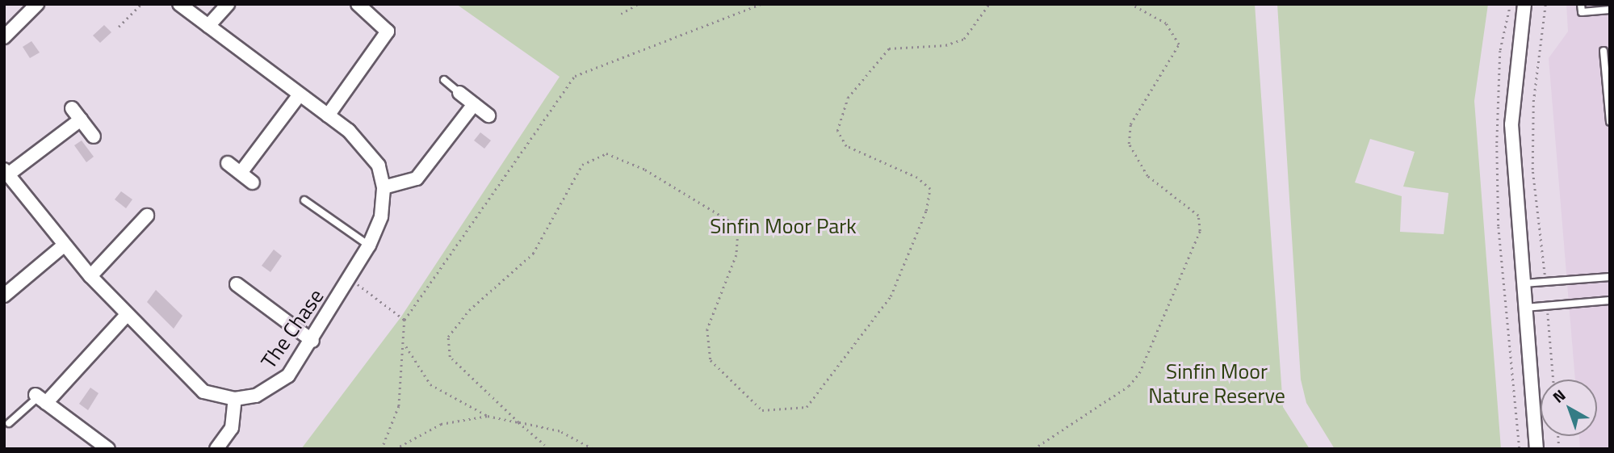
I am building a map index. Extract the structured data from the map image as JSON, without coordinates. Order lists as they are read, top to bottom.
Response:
{
  "streets": {
    "street": ["The Chase"]
  },
  "parks": ["Sinfin Moor Park", "Sinfin Moor Nature Reserve"],
  "north": "top left"
}
